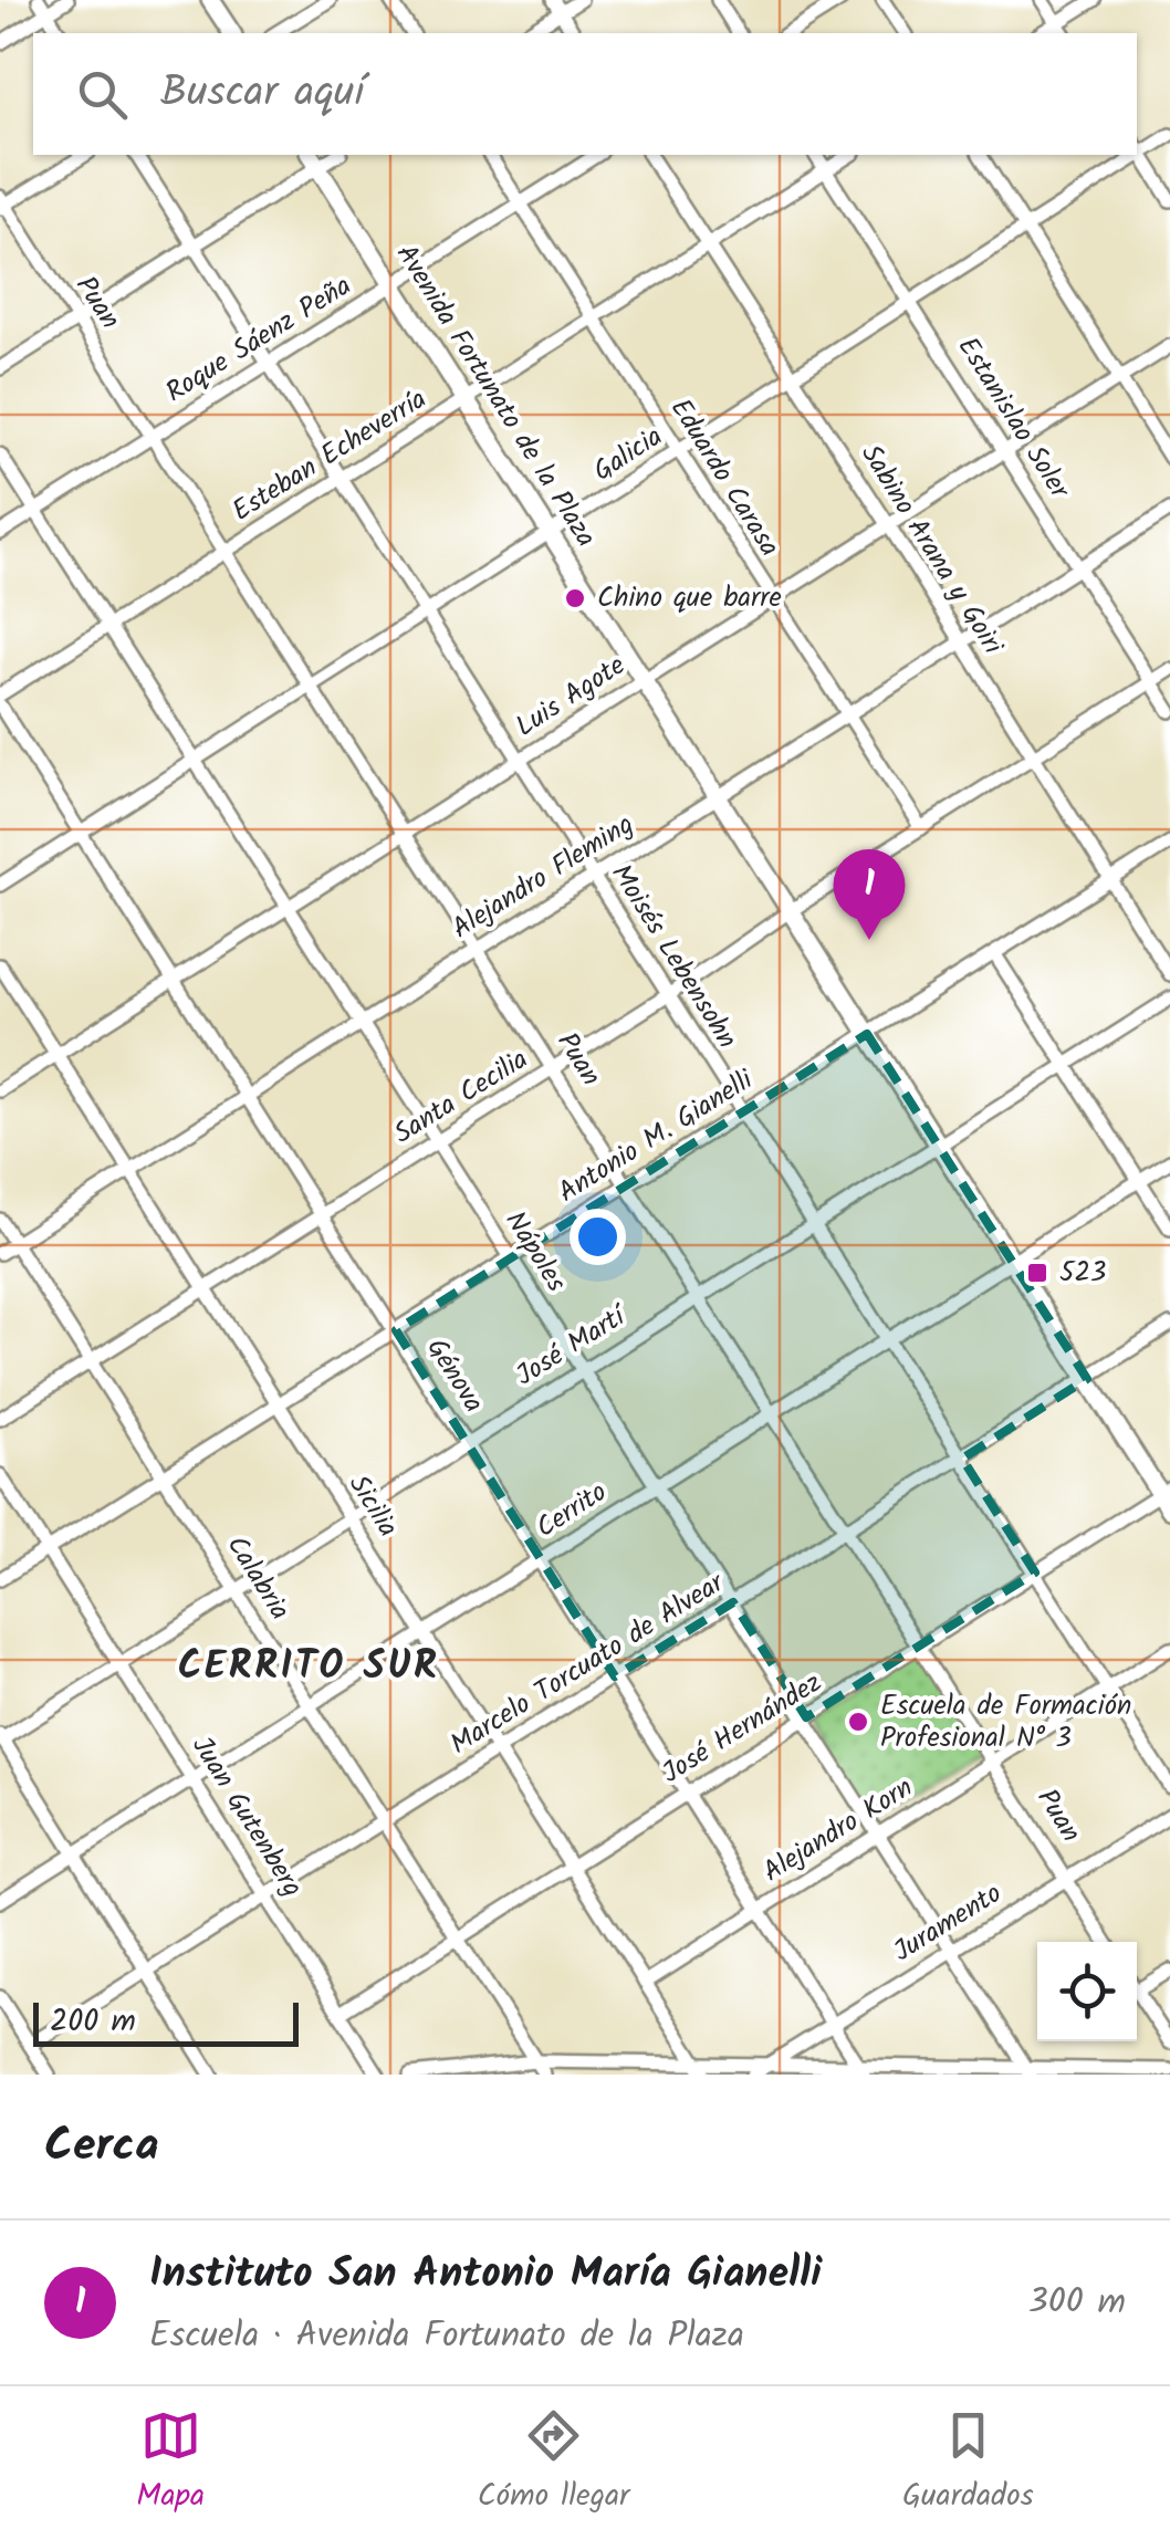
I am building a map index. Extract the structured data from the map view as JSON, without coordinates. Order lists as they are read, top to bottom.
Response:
{
  "streets": {
    "main road": ["Avenida Fortunato de la Plaza"],
    "street": [
      "Puan",
      "Roque Sáenz Peña",
      "Estanislao Soler",
      "Galicia",
      "Esteban Echeverría",
      "Eduardo Carasa",
      "Sabino Arana y Goiri",
      "Luis Agote",
      "Alejandro Fleming",
      "Moisés Lebensohn",
      "Santa Cecilia",
      "Antonio M. Gianelli",
      "Nápoles",
      "José Martí",
      "Génova",
      "Sicilia",
      "Cerrito",
      "Calabria",
      "Marcelo Torcuato de Alvear",
      "José Hernández",
      "Juan Gutenberg",
      "Alejandro Korn",
      "Juramento"
    ]
  },
  "crossings": [
    ["Puan", "Roque Sáenz Peña"],
    ["Puan", "Galicia"],
    ["Puan", "Esteban Echeverría"],
    ["Puan", "Luis Agote"],
    ["Puan", "Alejandro Fleming"],
    ["Puan", "Santa Cecilia"],
    ["Puan", "Antonio M. Gianelli"],
    ["Puan", "José Martí"],
    ["Puan", "Cerrito"],
    ["Puan", "Marcelo Torcuato de Alvear"],
    ["Puan", "José Hernández"],
    ["Puan", "Alejandro Korn"],
    ["Puan", "Juramento"],
    ["Roque Sáenz Peña", "Avenida Fortunato de la Plaza"],
    ["Roque Sáenz Peña", "Eduardo Carasa"],
    ["Roque Sáenz Peña", "Moisés Lebensohn"],
    ["Roque Sáenz Peña", "Nápoles"],
    ["Avenida Fortunato de la Plaza", "Galicia"],
    ["Avenida Fortunato de la Plaza", "Esteban Echeverría"],
    ["Avenida Fortunato de la Plaza", "Luis Agote"],
    ["Avenida Fortunato de la Plaza", "Alejandro Fleming"],
    ["Avenida Fortunato de la Plaza", "Santa Cecilia"],
    ["Avenida Fortunato de la Plaza", "Antonio M. Gianelli"],
    ["Avenida Fortunato de la Plaza", "José Martí"],
    ["Avenida Fortunato de la Plaza", "Cerrito"],
    ["Avenida Fortunato de la Plaza", "Marcelo Torcuato de Alvear"],
    ["Avenida Fortunato de la Plaza", "José Hernández"],
    ["Estanislao Soler", "Galicia"],
    ["Estanislao Soler", "Esteban Echeverría"],
    ["Estanislao Soler", "Luis Agote"],
    ["Estanislao Soler", "Alejandro Fleming"],
    ["Estanislao Soler", "Santa Cecilia"],
    ["Galicia", "Eduardo Carasa"],
    ["Galicia", "Sabino Arana y Goiri"],
    ["Galicia", "Moisés Lebensohn"],
    ["Galicia", "Nápoles"],
    ["Galicia", "Génova"],
    ["Esteban Echeverría", "Eduardo Carasa"],
    ["Esteban Echeverría", "Sabino Arana y Goiri"],
    ["Esteban Echeverría", "Moisés Lebensohn"],
    ["Esteban Echeverría", "Nápoles"],
    ["Eduardo Carasa", "Luis Agote"],
    ["Eduardo Carasa", "Alejandro Fleming"],
    ["Eduardo Carasa", "Santa Cecilia"],
    ["Sabino Arana y Goiri", "Luis Agote"],
    ["Sabino Arana y Goiri", "Alejandro Fleming"],
    ["Sabino Arana y Goiri", "Santa Cecilia"],
    ["Sabino Arana y Goiri", "Antonio M. Gianelli"],
    ["Luis Agote", "Moisés Lebensohn"],
    ["Luis Agote", "Nápoles"],
    ["Luis Agote", "Génova"],
    ["Luis Agote", "Sicilia"],
    ["Alejandro Fleming", "Moisés Lebensohn"],
    ["Alejandro Fleming", "Nápoles"],
    ["Alejandro Fleming", "Génova"],
    ["Alejandro Fleming", "Sicilia"],
    ["Alejandro Fleming", "Calabria"],
    ["Moisés Lebensohn", "Santa Cecilia"],
    ["Moisés Lebensohn", "Antonio M. Gianelli"],
    ["Moisés Lebensohn", "José Martí"],
    ["Moisés Lebensohn", "Cerrito"],
    ["Moisés Lebensohn", "Marcelo Torcuato de Alvear"],
    ["Moisés Lebensohn", "José Hernández"],
    ["Moisés Lebensohn", "Alejandro Korn"],
    ["Santa Cecilia", "Nápoles"],
    ["Santa Cecilia", "Génova"],
    ["Santa Cecilia", "Sicilia"],
    ["Santa Cecilia", "Calabria"],
    ["Antonio M. Gianelli", "Nápoles"],
    ["Antonio M. Gianelli", "Génova"],
    ["Antonio M. Gianelli", "Sicilia"],
    ["Antonio M. Gianelli", "Calabria"],
    ["Antonio M. Gianelli", "Juan Gutenberg"],
    ["Nápoles", "José Martí"],
    ["Nápoles", "Cerrito"],
    ["Nápoles", "Marcelo Torcuato de Alvear"],
    ["Nápoles", "José Hernández"],
    ["Nápoles", "Alejandro Korn"],
    ["Nápoles", "Juramento"],
    ["José Martí", "Génova"],
    ["José Martí", "Sicilia"],
    ["José Martí", "Calabria"],
    ["José Martí", "Juan Gutenberg"],
    ["Génova", "Cerrito"],
    ["Génova", "Marcelo Torcuato de Alvear"],
    ["Génova", "José Hernández"],
    ["Génova", "Alejandro Korn"],
    ["Génova", "Juramento"],
    ["Sicilia", "Cerrito"],
    ["Sicilia", "Marcelo Torcuato de Alvear"],
    ["Sicilia", "José Hernández"],
    ["Sicilia", "Alejandro Korn"],
    ["Cerrito", "Calabria"],
    ["Cerrito", "Juan Gutenberg"],
    ["Calabria", "Marcelo Torcuato de Alvear"],
    ["Calabria", "José Hernández"],
    ["Marcelo Torcuato de Alvear", "Juan Gutenberg"],
    ["José Hernández", "Juan Gutenberg"]
  ],
  "districts": ["CERRITO SUR"],
  "places": {
    "other": ["Chino que barre", "Escuela de Formación Profesional N° 3"],
    "transit": ["523"]
  },
  "scale_bar": "200 m",
  "page": {
    "search": "Buscar aquí",
    "pins": "1",
    "scale": "200 m",
    "heading": "Cerca",
    "list": [
      {
        "mark": "1",
        "name": "Instituto San Antonio María Gianelli",
        "note": "Escuela · Avenida Fortunato de la Plaza",
        "value": "300 m"
      }
    ],
    "nav": ["Mapa", "Cómo llegar", "Guardados"]
  }
}
